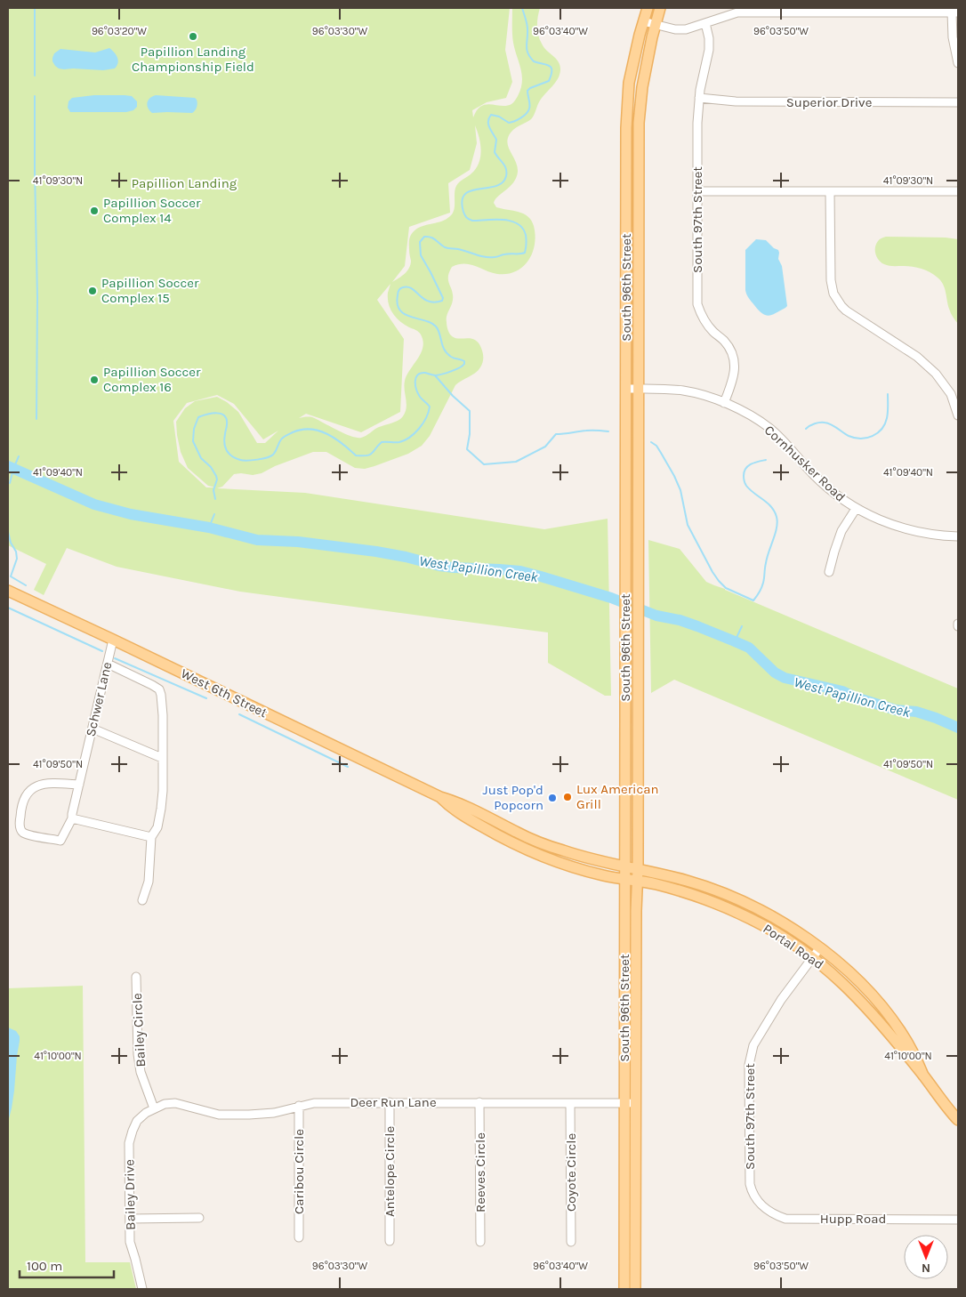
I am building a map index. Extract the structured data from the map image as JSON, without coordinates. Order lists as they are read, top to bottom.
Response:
{
  "streets": {
    "main road": ["South 96th Street", "West 6th Street", "Portal Road"],
    "street": [
      "Superior Drive",
      "South 97th Street",
      "Cornhusker Road",
      "Schwer Lane",
      "Bailey Circle",
      "Deer Run Lane",
      "Caribou Circle",
      "Antelope Circle",
      "Reeves Circle",
      "Coyote Circle",
      "Bailey Drive",
      "Hupp Road"
    ]
  },
  "crossings": [
    ["Superior Drive", "South 97th Street"],
    ["South 97th Street", "Cornhusker Road"],
    ["South 97th Street", "Portal Road"],
    ["South 97th Street", "Hupp Road"],
    ["South 96th Street", "Cornhusker Road"],
    ["South 96th Street", "West 6th Street"],
    ["South 96th Street", "Portal Road"],
    ["South 96th Street", "Deer Run Lane"],
    ["West 6th Street", "Schwer Lane"],
    ["West 6th Street", "Portal Road"],
    ["Bailey Circle", "Deer Run Lane"],
    ["Bailey Circle", "Bailey Drive"],
    ["Deer Run Lane", "Caribou Circle"],
    ["Deer Run Lane", "Antelope Circle"],
    ["Deer Run Lane", "Reeves Circle"],
    ["Deer Run Lane", "Coyote Circle"],
    ["Deer Run Lane", "Bailey Drive"]
  ],
  "water": ["West Papillion Creek"],
  "parks": ["Papillion Landing"],
  "places": [
    "Papillion Landing Championship Field",
    "Papillion Soccer Complex 14",
    "Papillion Soccer Complex 15",
    "Papillion Soccer Complex 16",
    "Lux American Grill",
    "Just Pop'd Popcorn"
  ],
  "scale_bar": "100 m",
  "north": "bottom",
  "coordinates": [
    "96°03'20\"W",
    "96°03'30\"W",
    "96°03'40\"W",
    "96°03'50\"W",
    "41°09'30\"N",
    "41°09'40\"N",
    "41°09'50\"N",
    "41°10'00\"N"
  ]
}
